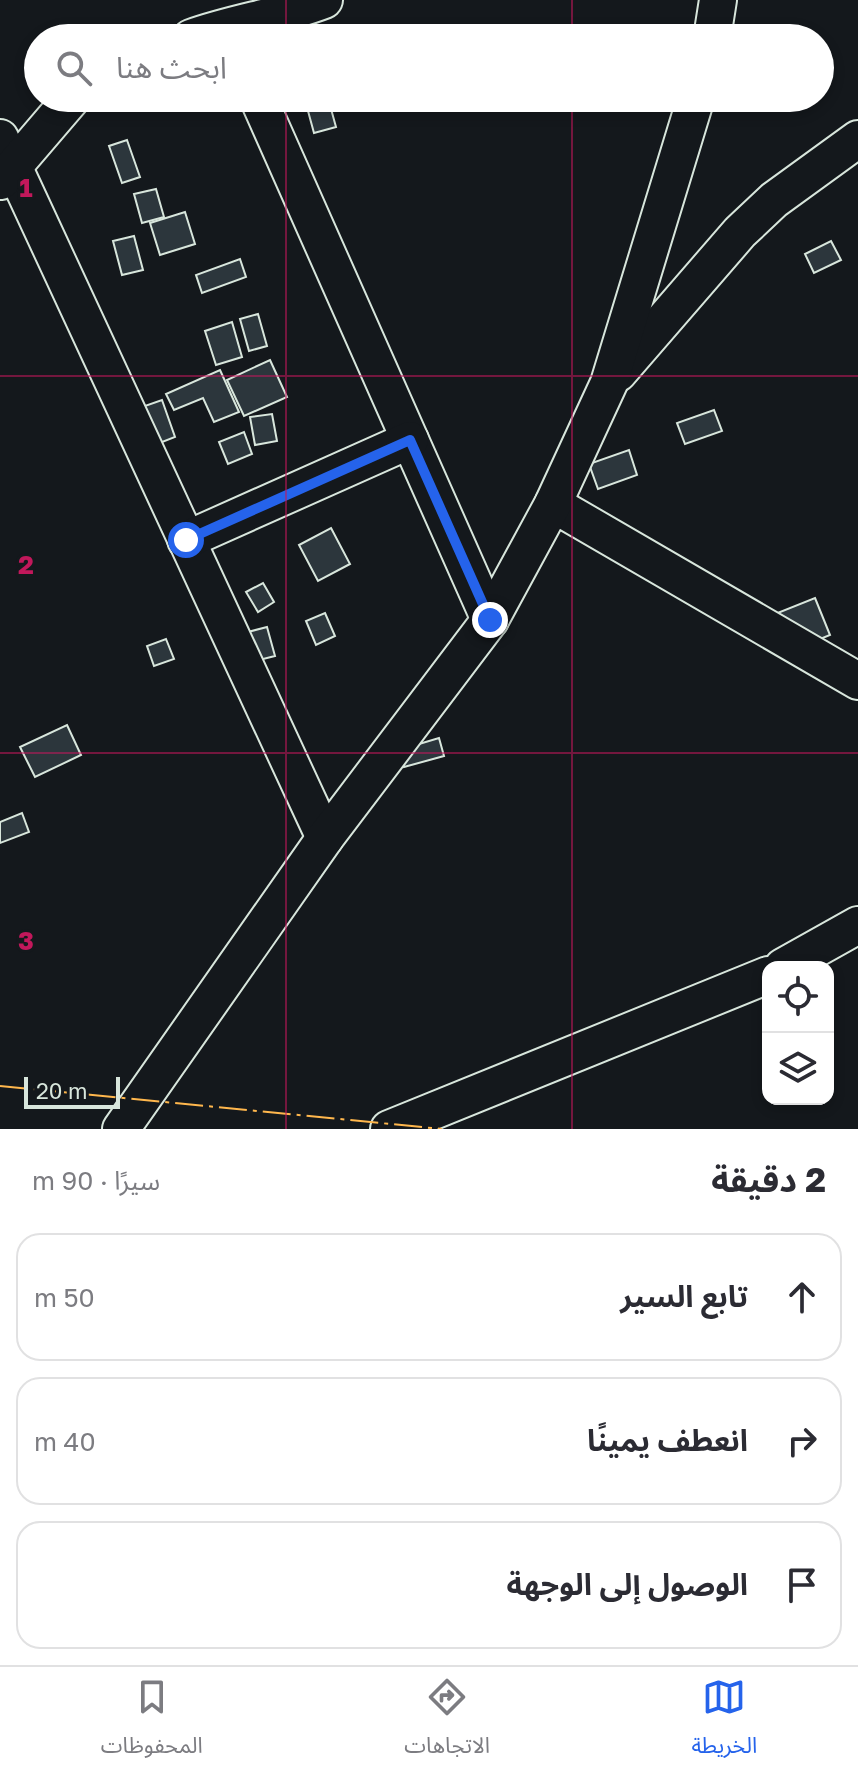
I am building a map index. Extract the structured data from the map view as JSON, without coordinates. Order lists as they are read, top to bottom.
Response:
{
  "scale_bar": "20 m",
  "page": {
    "search": "ابحث هنا",
    "scale": "20 m",
    "heading": ["2 دقيقة", "سيرًا · 90 m"],
    "list": [
      ["تابع السير", "50 m"],
      ["انعطف يمينًا", "40 m"],
      "الوصول إلى الوجهة"
    ],
    "nav": ["الخريطة", "الاتجاهات", "المحفوظات"]
  },
  "grid": {
    "rows": ["1", "2", "3"]
  }
}
